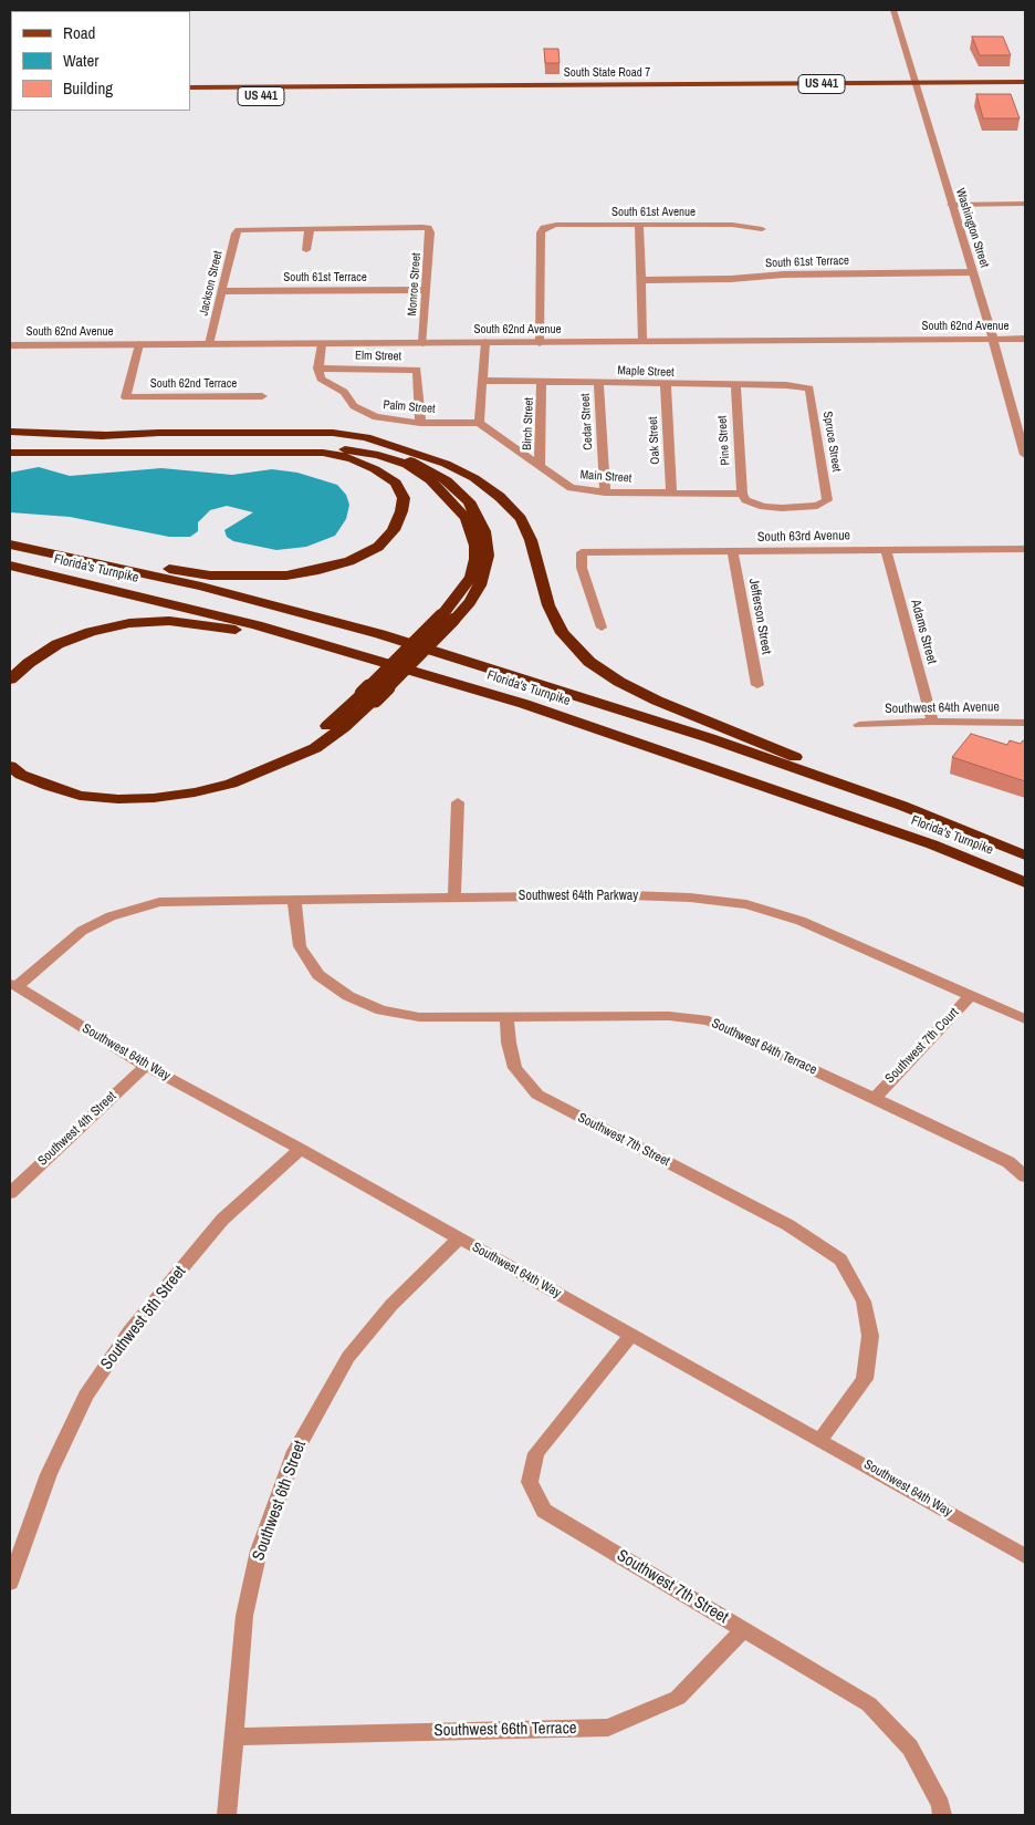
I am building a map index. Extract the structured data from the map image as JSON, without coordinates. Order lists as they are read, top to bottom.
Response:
{
  "streets": {
    "highway": ["Florida's Turnpike"],
    "main road": ["South State Road 7", "US 441"],
    "street": [
      "South 61st Avenue",
      "Washington Street",
      "South 61st Terrace",
      "Jackson Street",
      "Monroe Street",
      "South 62nd Avenue",
      "Elm Street",
      "Maple Street",
      "South 62nd Terrace",
      "Palm Street",
      "Cedar Street",
      "Birch Street",
      "Oak Street",
      "Pine Street",
      "Spruce Street",
      "Main Street",
      "South 63rd Avenue",
      "Jefferson Street",
      "Adams Street",
      "Southwest 64th Avenue",
      "Southwest 64th Parkway",
      "Southwest 7th Court",
      "Southwest 64th Terrace",
      "Southwest 64th Way",
      "Southwest 4th Street",
      "Southwest 7th Street",
      "Southwest 5th Street",
      "Southwest 6th Street",
      "Southwest 66th Terrace"
    ]
  },
  "crossings": [
    ["South State Road 7", "Washington Street"],
    ["South 61st Avenue", "South 62nd Avenue"],
    ["Washington Street", "South 61st Terrace"],
    ["Washington Street", "South 62nd Avenue"],
    ["South 61st Terrace", "Jackson Street"],
    ["South 61st Terrace", "Monroe Street"],
    ["Jackson Street", "Monroe Street"],
    ["Jackson Street", "South 62nd Avenue"],
    ["Monroe Street", "South 62nd Avenue"],
    ["South 62nd Avenue", "South 62nd Terrace"],
    ["Elm Street", "Palm Street"],
    ["Maple Street", "Cedar Street"],
    ["Maple Street", "Birch Street"],
    ["Maple Street", "Oak Street"],
    ["Maple Street", "Pine Street"],
    ["Maple Street", "Spruce Street"],
    ["Palm Street", "Main Street"],
    ["Cedar Street", "Main Street"],
    ["Birch Street", "Main Street"],
    ["Oak Street", "Main Street"],
    ["Pine Street", "Main Street"],
    ["Spruce Street", "Main Street"],
    ["South 63rd Avenue", "Jefferson Street"],
    ["South 63rd Avenue", "Adams Street"],
    ["Adams Street", "Southwest 64th Avenue"],
    ["Southwest 64th Parkway", "Southwest 7th Court"],
    ["Southwest 64th Parkway", "Southwest 64th Terrace"],
    ["Southwest 64th Parkway", "Southwest 64th Way"],
    ["Southwest 7th Court", "Southwest 64th Terrace"],
    ["Southwest 64th Terrace", "Southwest 7th Street"],
    ["Southwest 64th Way", "Southwest 4th Street"],
    ["Southwest 64th Way", "Southwest 7th Street"],
    ["Southwest 64th Way", "Southwest 5th Street"],
    ["Southwest 64th Way", "Southwest 6th Street"],
    ["Southwest 7th Street", "Southwest 66th Terrace"],
    ["Southwest 6th Street", "Southwest 66th Terrace"]
  ],
  "legend": ["Road", "Water", "Building"]
}
